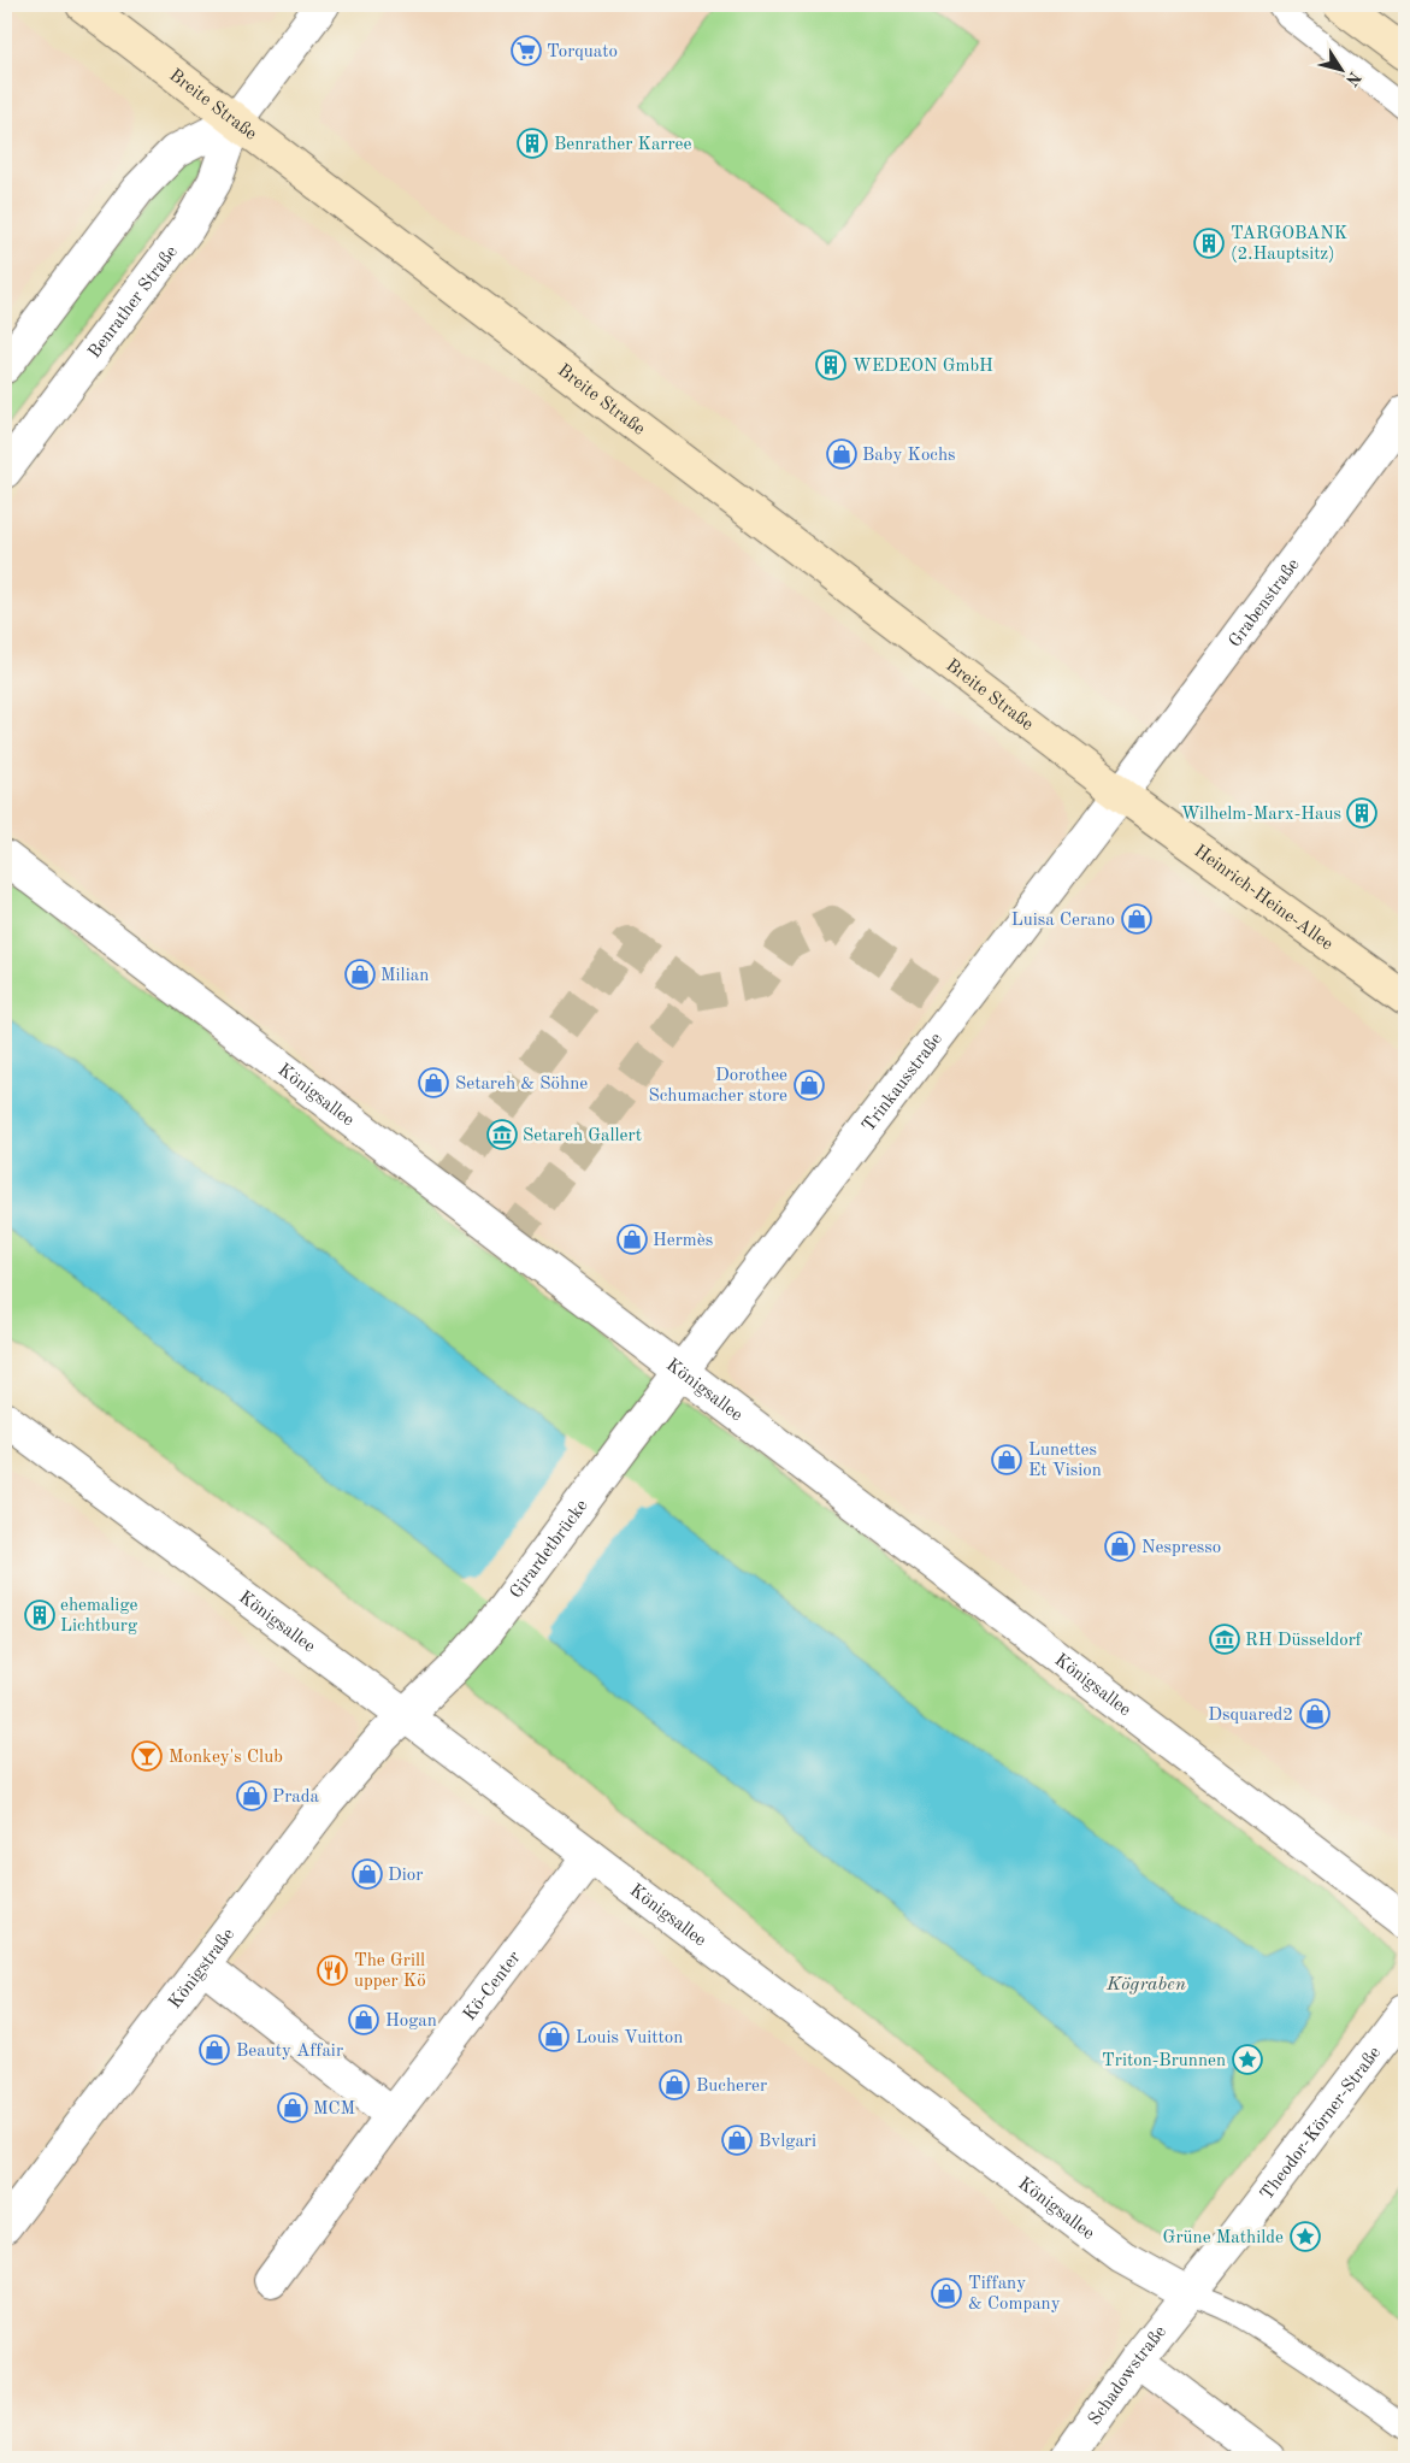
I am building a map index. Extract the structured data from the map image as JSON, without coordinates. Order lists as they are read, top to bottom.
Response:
{
  "streets": {
    "main road": ["Breite Straße", "Heinrich-Heine-Allee"],
    "street": [
      "Benrather Straße",
      "Grabenstraße",
      "Trinkausstraße",
      "Königsallee",
      "Girardetbrücke",
      "Königstraße",
      "Kö-Center",
      "Theodor-Körner-Straße",
      "Schadowstraße"
    ]
  },
  "crossings": [
    ["Breite Straße", "Benrather Straße"],
    ["Breite Straße", "Grabenstraße"],
    ["Breite Straße", "Heinrich-Heine-Allee"],
    ["Breite Straße", "Trinkausstraße"],
    ["Grabenstraße", "Heinrich-Heine-Allee"],
    ["Grabenstraße", "Trinkausstraße"],
    ["Heinrich-Heine-Allee", "Trinkausstraße"],
    ["Trinkausstraße", "Königsallee"],
    ["Trinkausstraße", "Girardetbrücke"],
    ["Königsallee", "Girardetbrücke"],
    ["Königsallee", "Königstraße"],
    ["Königsallee", "Kö-Center"],
    ["Königsallee", "Theodor-Körner-Straße"],
    ["Königsallee", "Schadowstraße"],
    ["Girardetbrücke", "Königstraße"],
    ["Theodor-Körner-Straße", "Schadowstraße"]
  ],
  "water": ["Kögraben"],
  "places": {
    "supermarket": ["Torquato"],
    "building": [
      "Benrather Karree",
      "TARGOBANK (2.Hauptsitz)",
      "WEDEON GmbH",
      "Wilhelm-Marx-Haus",
      "ehemalige Lichtburg"
    ],
    "shop": [
      "Baby Kochs",
      "Luisa Cerano",
      "Milian",
      "Setareh & Söhne",
      "Dorothee Schumacher store",
      "Hermès",
      "Lunettes Et Vision",
      "Nespresso",
      "Dsquared2",
      "Prada",
      "Dior",
      "Hogan",
      "Louis Vuitton",
      "Beauty Affair",
      "Bucherer",
      "MCM",
      "Bvlgari",
      "Tiffany & Company"
    ],
    "museum": ["Setareh Gallert", "RH Düsseldorf"],
    "bar": ["Monkey's Club"],
    "restaurant": ["The Grill upper Kö"],
    "place": ["Triton-Brunnen", "Grüne Mathilde"]
  },
  "north": "bottom right"
}
